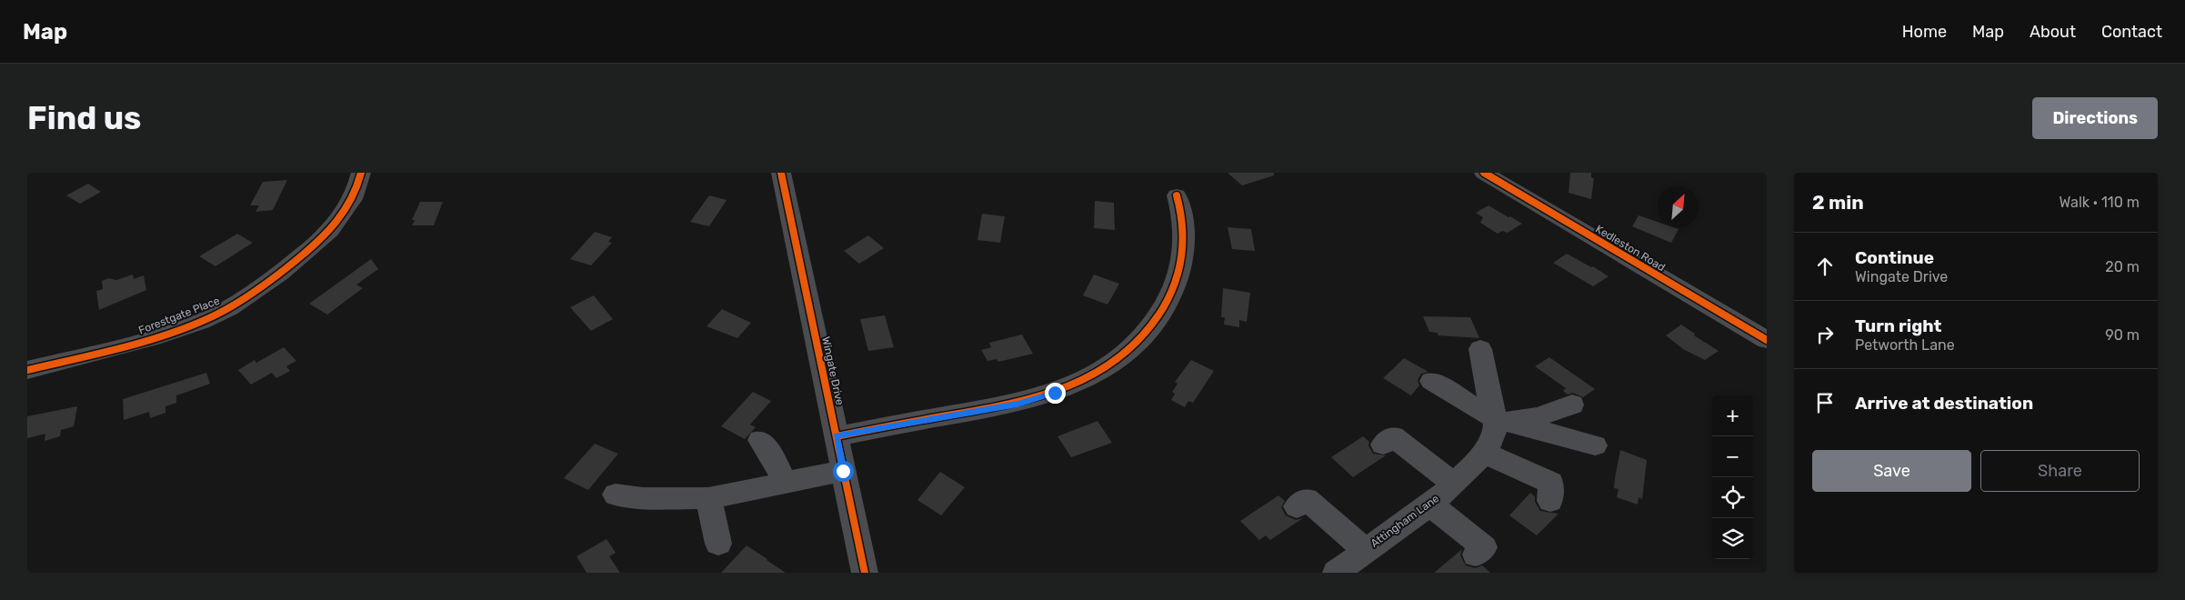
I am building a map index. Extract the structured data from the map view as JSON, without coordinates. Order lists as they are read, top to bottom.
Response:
{
  "streets": {
    "street": [
      "Kedleston Road",
      "Forestgate Place",
      "Wingate Drive",
      "Attingham Lane"
    ]
  },
  "north": "top right",
  "page": {
    "header": "Map",
    "nav": [
      "Home",
      "Map",
      "About",
      "Contact"
    ],
    "buttons": [
      "Directions",
      ["Save", "Share"]
    ],
    "title": "Find us",
    "heading": ["2 min", "Walk · 110 m"],
    "list": [
      ["Continue", "Wingate Drive", "20 m"],
      ["Turn right", "Petworth Lane", "90 m"],
      "Arrive at destination"
    ],
    "map_buttons": ["+", "−"]
  }
}
